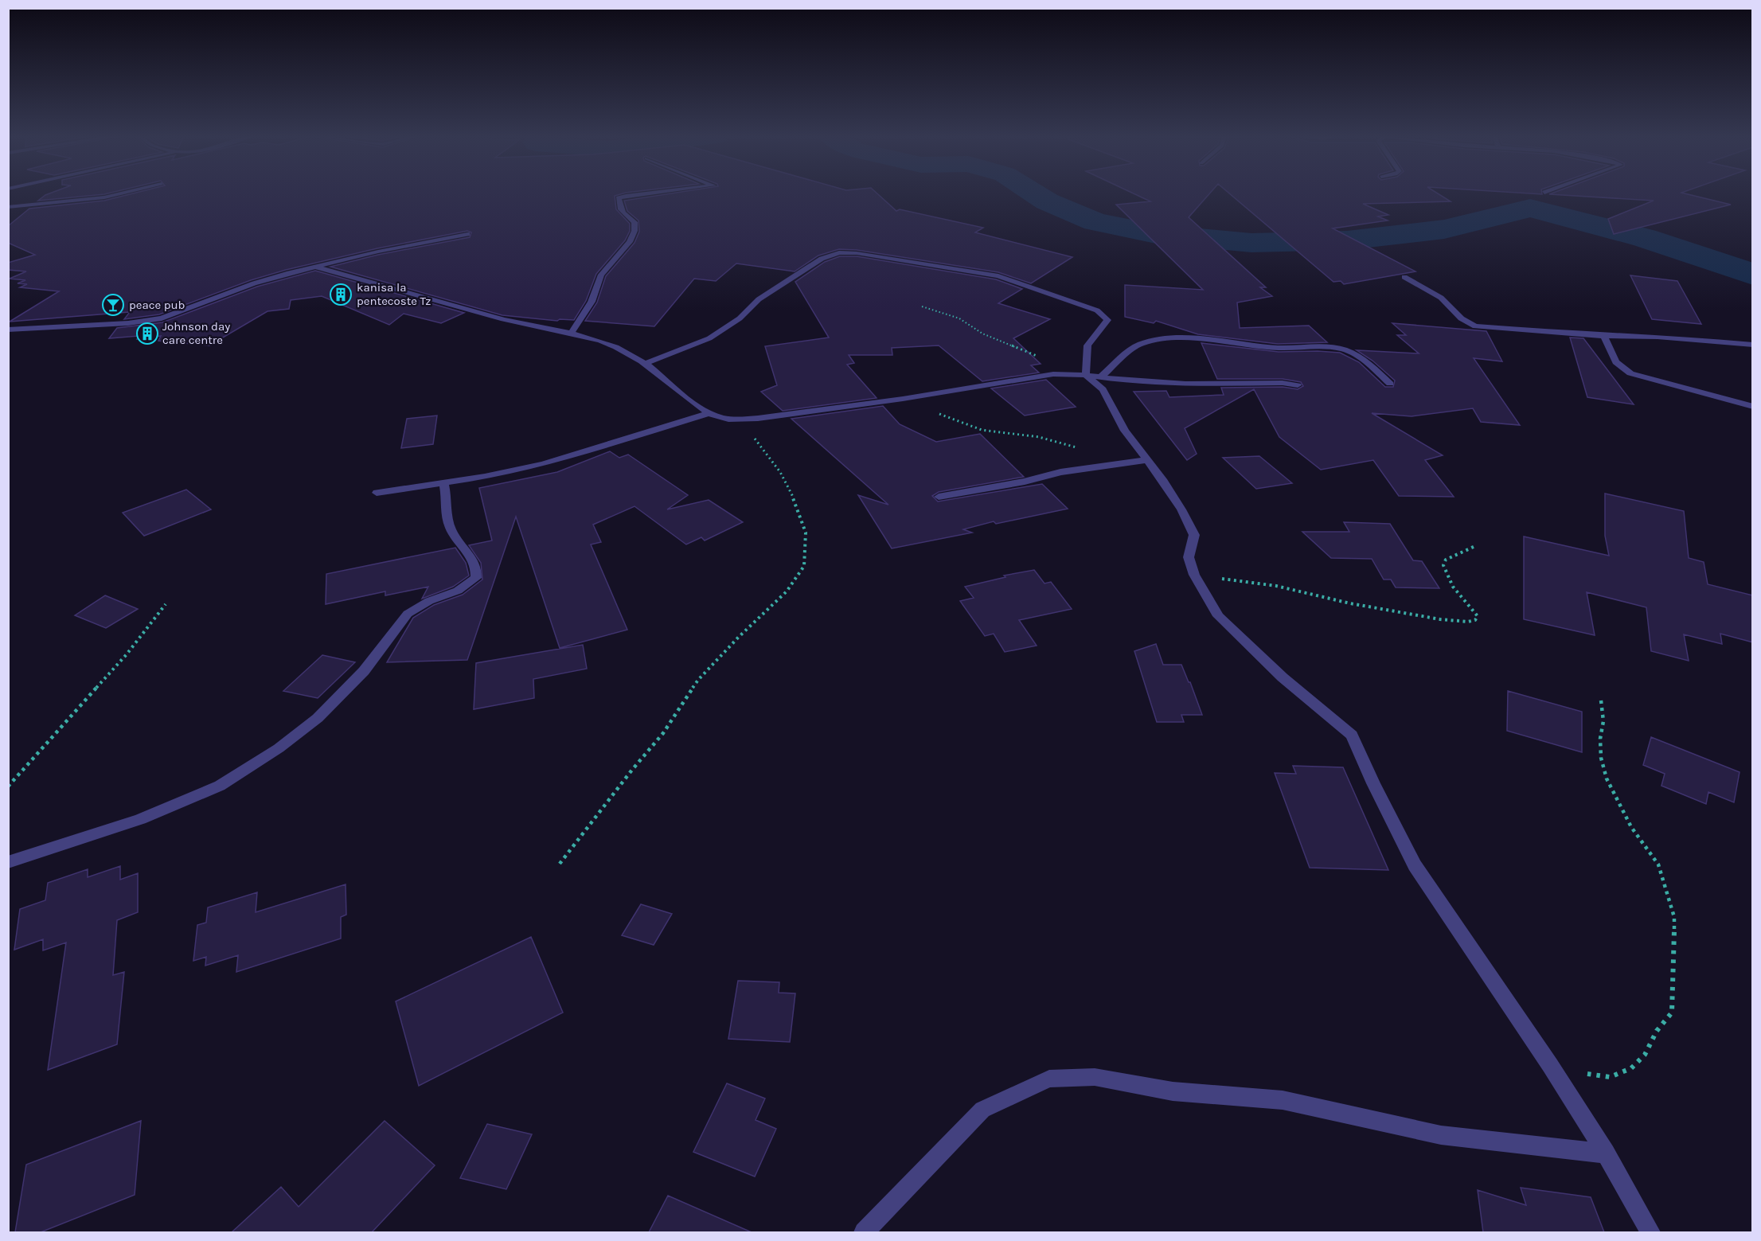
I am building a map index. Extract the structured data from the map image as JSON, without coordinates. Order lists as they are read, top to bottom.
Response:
{
  "places": {
    "building": ["kanisa la pentecoste Tz", "Johnson day care centre"],
    "bar": ["peace pub"]
  }
}
